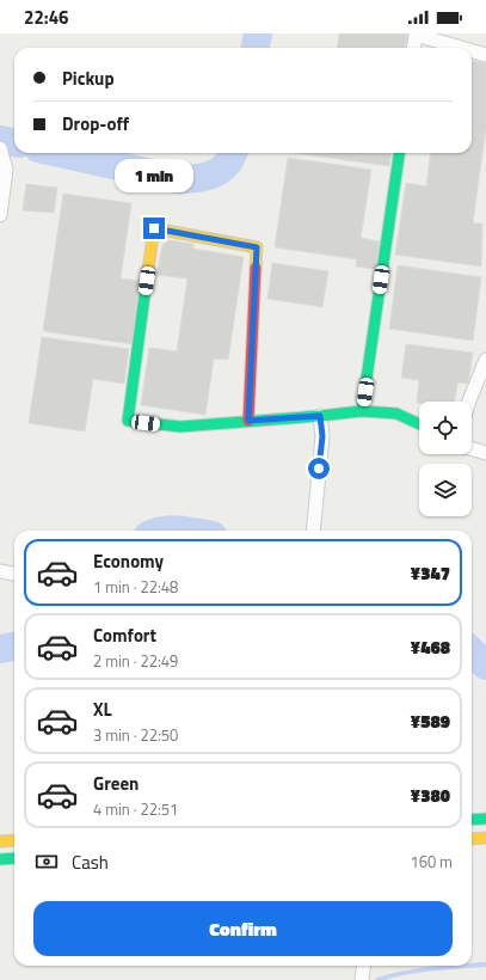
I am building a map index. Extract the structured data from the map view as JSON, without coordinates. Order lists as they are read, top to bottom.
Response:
{
  "page": {
    "status": "22:46",
    "banner": ["Pickup", "Drop-off"],
    "bubble": "1 min",
    "list": [
      {
        "name": "Economy",
        "note": "1 min · 22:48",
        "value": "¥347"
      },
      {
        "name": "Comfort",
        "note": "2 min · 22:49",
        "value": "¥468"
      },
      {
        "name": "XL",
        "note": "3 min · 22:50",
        "value": "¥589"
      },
      {
        "name": "Green",
        "note": "4 min · 22:51",
        "value": "¥380"
      }
    ],
    "pay": ["Cash", "160 m"],
    "buttons": "Confirm"
  }
}
